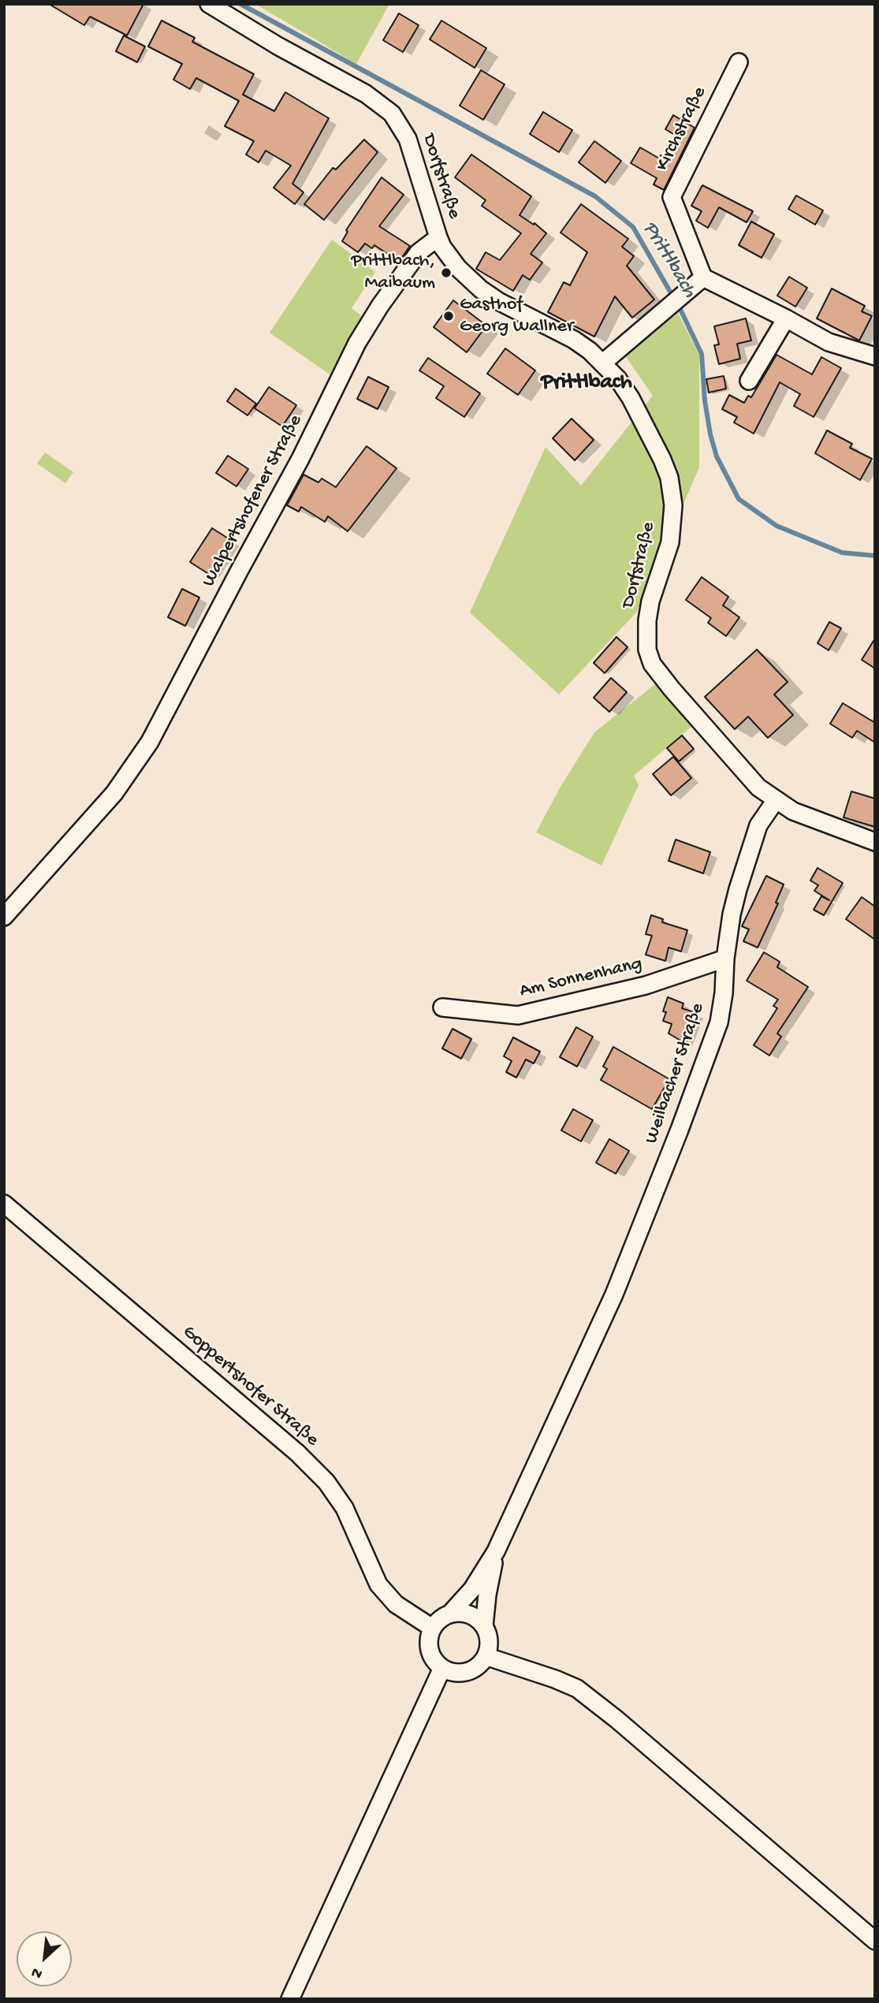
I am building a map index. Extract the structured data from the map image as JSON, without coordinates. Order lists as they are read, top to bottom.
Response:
{
  "streets": {
    "street": [
      "Kirchstraße",
      "Dorfstraße",
      "Walpertshofener Straße",
      "Am Sonnenhang",
      "Weilbacher Straße",
      "Goppertshofer Straße"
    ]
  },
  "crossings": [
    ["Dorfstraße", "Walpertshofener Straße"],
    ["Dorfstraße", "Weilbacher Straße"],
    ["Am Sonnenhang", "Weilbacher Straße"]
  ],
  "districts": ["Prittlbach"],
  "water": ["Prittlbach"],
  "places": ["Prittlbach, Maibaum", "Gasthof Georg Wallner"],
  "north": "bottom left"
}
